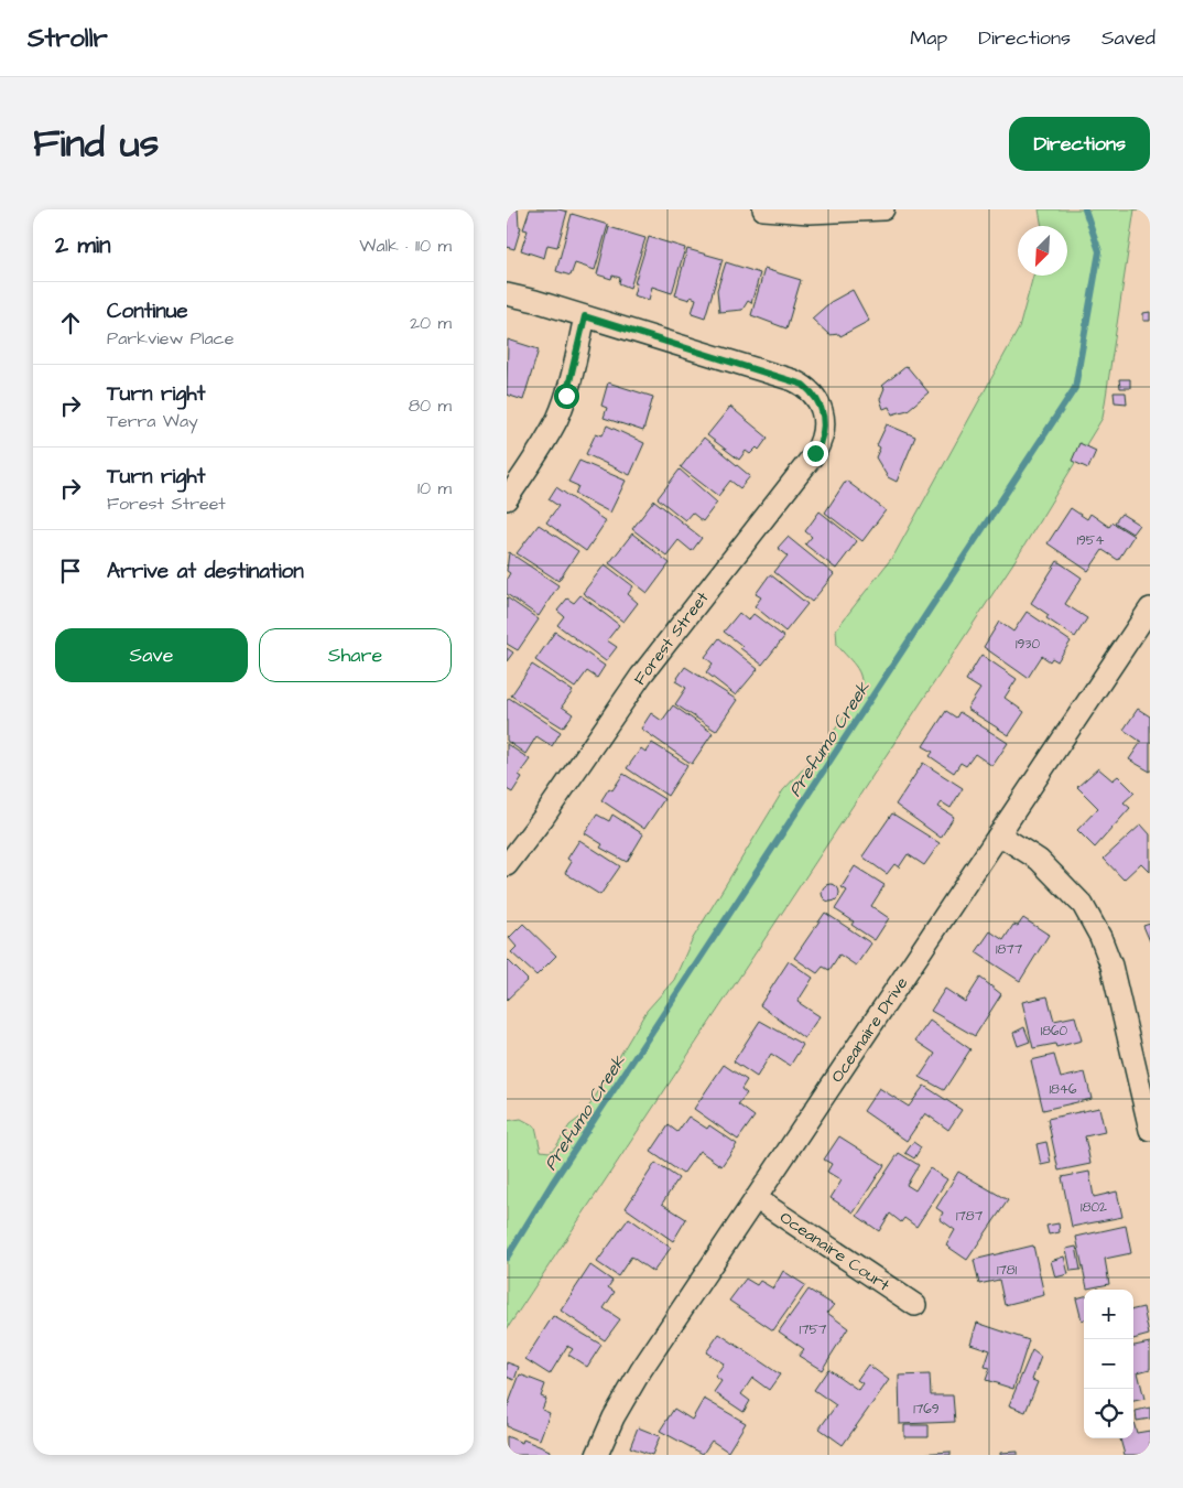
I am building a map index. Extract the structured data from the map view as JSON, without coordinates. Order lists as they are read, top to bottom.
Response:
{
  "streets": {
    "street": ["Forest Street", "Oceanaire Drive", "Oceanaire Court"]
  },
  "crossings": [
    ["Oceanaire Drive", "Oceanaire Court"]
  ],
  "water": ["Prefumo Creek"],
  "house_numbers": [
    "1954",
    "1930",
    "1877",
    "1860",
    "1846",
    "1802",
    "1787",
    "1781",
    "1757",
    "1769"
  ],
  "north": "bottom left",
  "page": {
    "header": "Strollr",
    "nav": ["Map", "Directions", "Saved"],
    "title": "Find us",
    "buttons": [
      "Directions",
      ["Save", "Share"]
    ],
    "heading": ["2 min", "Walk · 110 m"],
    "list": [
      ["Continue", "Parkview Place", "20 m"],
      ["Turn right", "Terra Way", "80 m"],
      ["Turn right", "Forest Street", "10 m"],
      "Arrive at destination"
    ],
    "map_buttons": ["+", "−"]
  }
}
